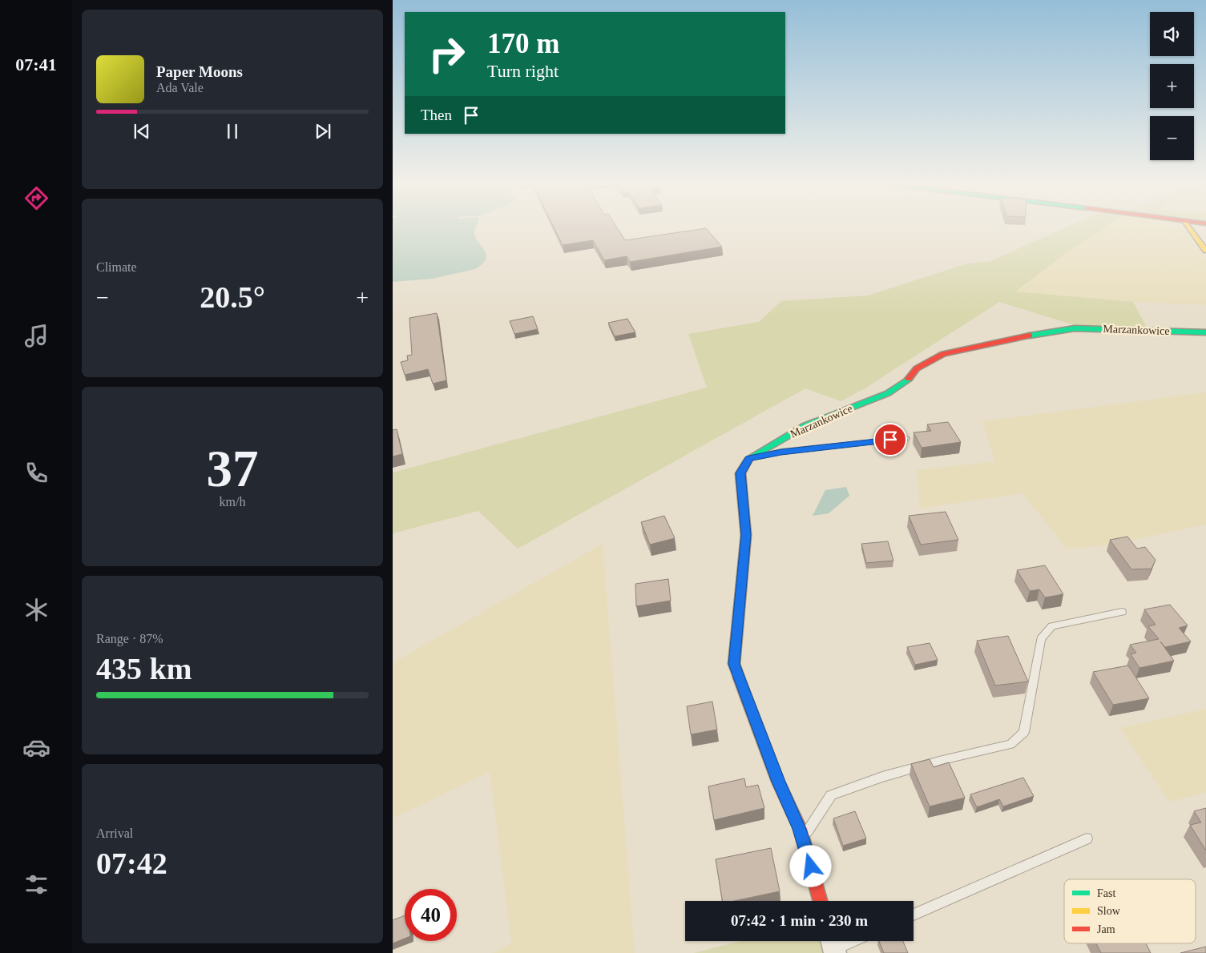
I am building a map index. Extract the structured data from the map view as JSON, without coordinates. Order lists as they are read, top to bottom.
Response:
{
  "streets": {
    "street": ["Marzankowice"]
  },
  "legend": ["Fast", "Slow", "Jam"],
  "page": {
    "tabs": "07:41",
    "map_buttons": ["+", "−"],
    "turn": ["170 m", "Turn right"],
    "song": ["Paper Moons", "Ada Vale"],
    "then": "Then",
    "tile": [
      "Climate",
      ["37", "km/h"],
      ["Range · 87%", "435 km"],
      ["Arrival", "07:42"]
    ],
    "heat": ["−", "20.5°", "+"],
    "limit": "40",
    "trip": "07:42 · 1 min · 230 m"
  }
}
